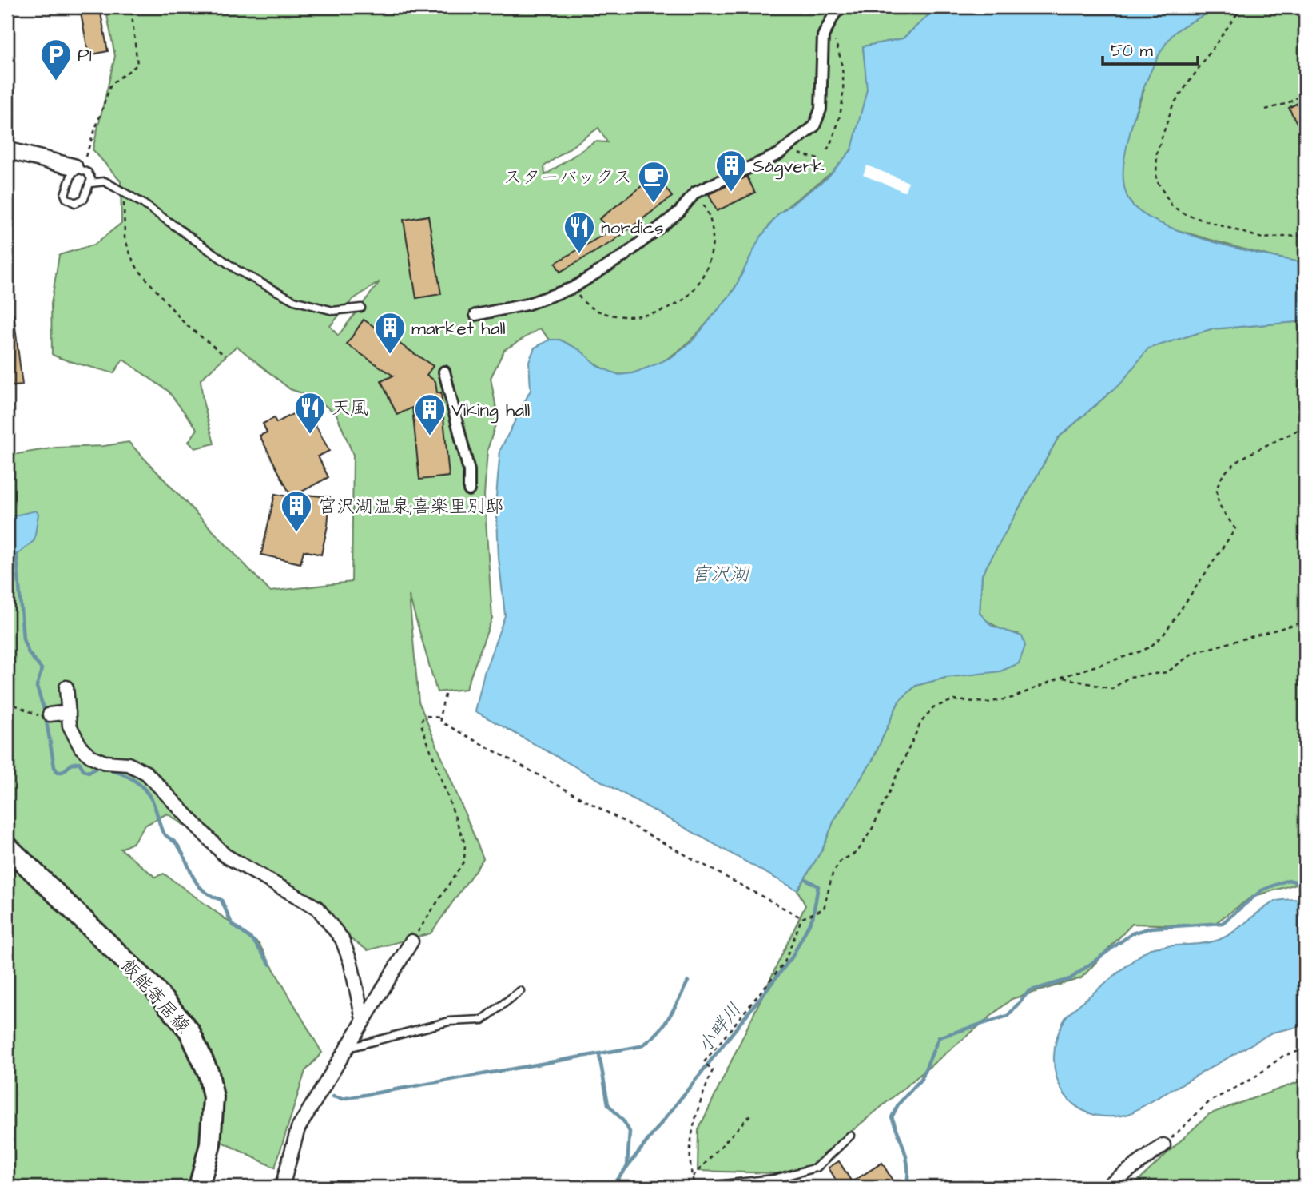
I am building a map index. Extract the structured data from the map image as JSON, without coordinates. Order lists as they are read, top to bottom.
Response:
{
  "streets": {
    "main road": ["飯能寄居線"]
  },
  "water": ["宮沢湖", "小畔川"],
  "places": {
    "parking": ["P1"],
    "building": [
      "Sågverk",
      "market hall",
      "Viking hall",
      "宮沢湖温泉;喜楽里別邸"
    ],
    "cafe": ["スターバックス"],
    "restaurant": ["nordics", "天風"]
  },
  "scale_bar": "50 m"
}
